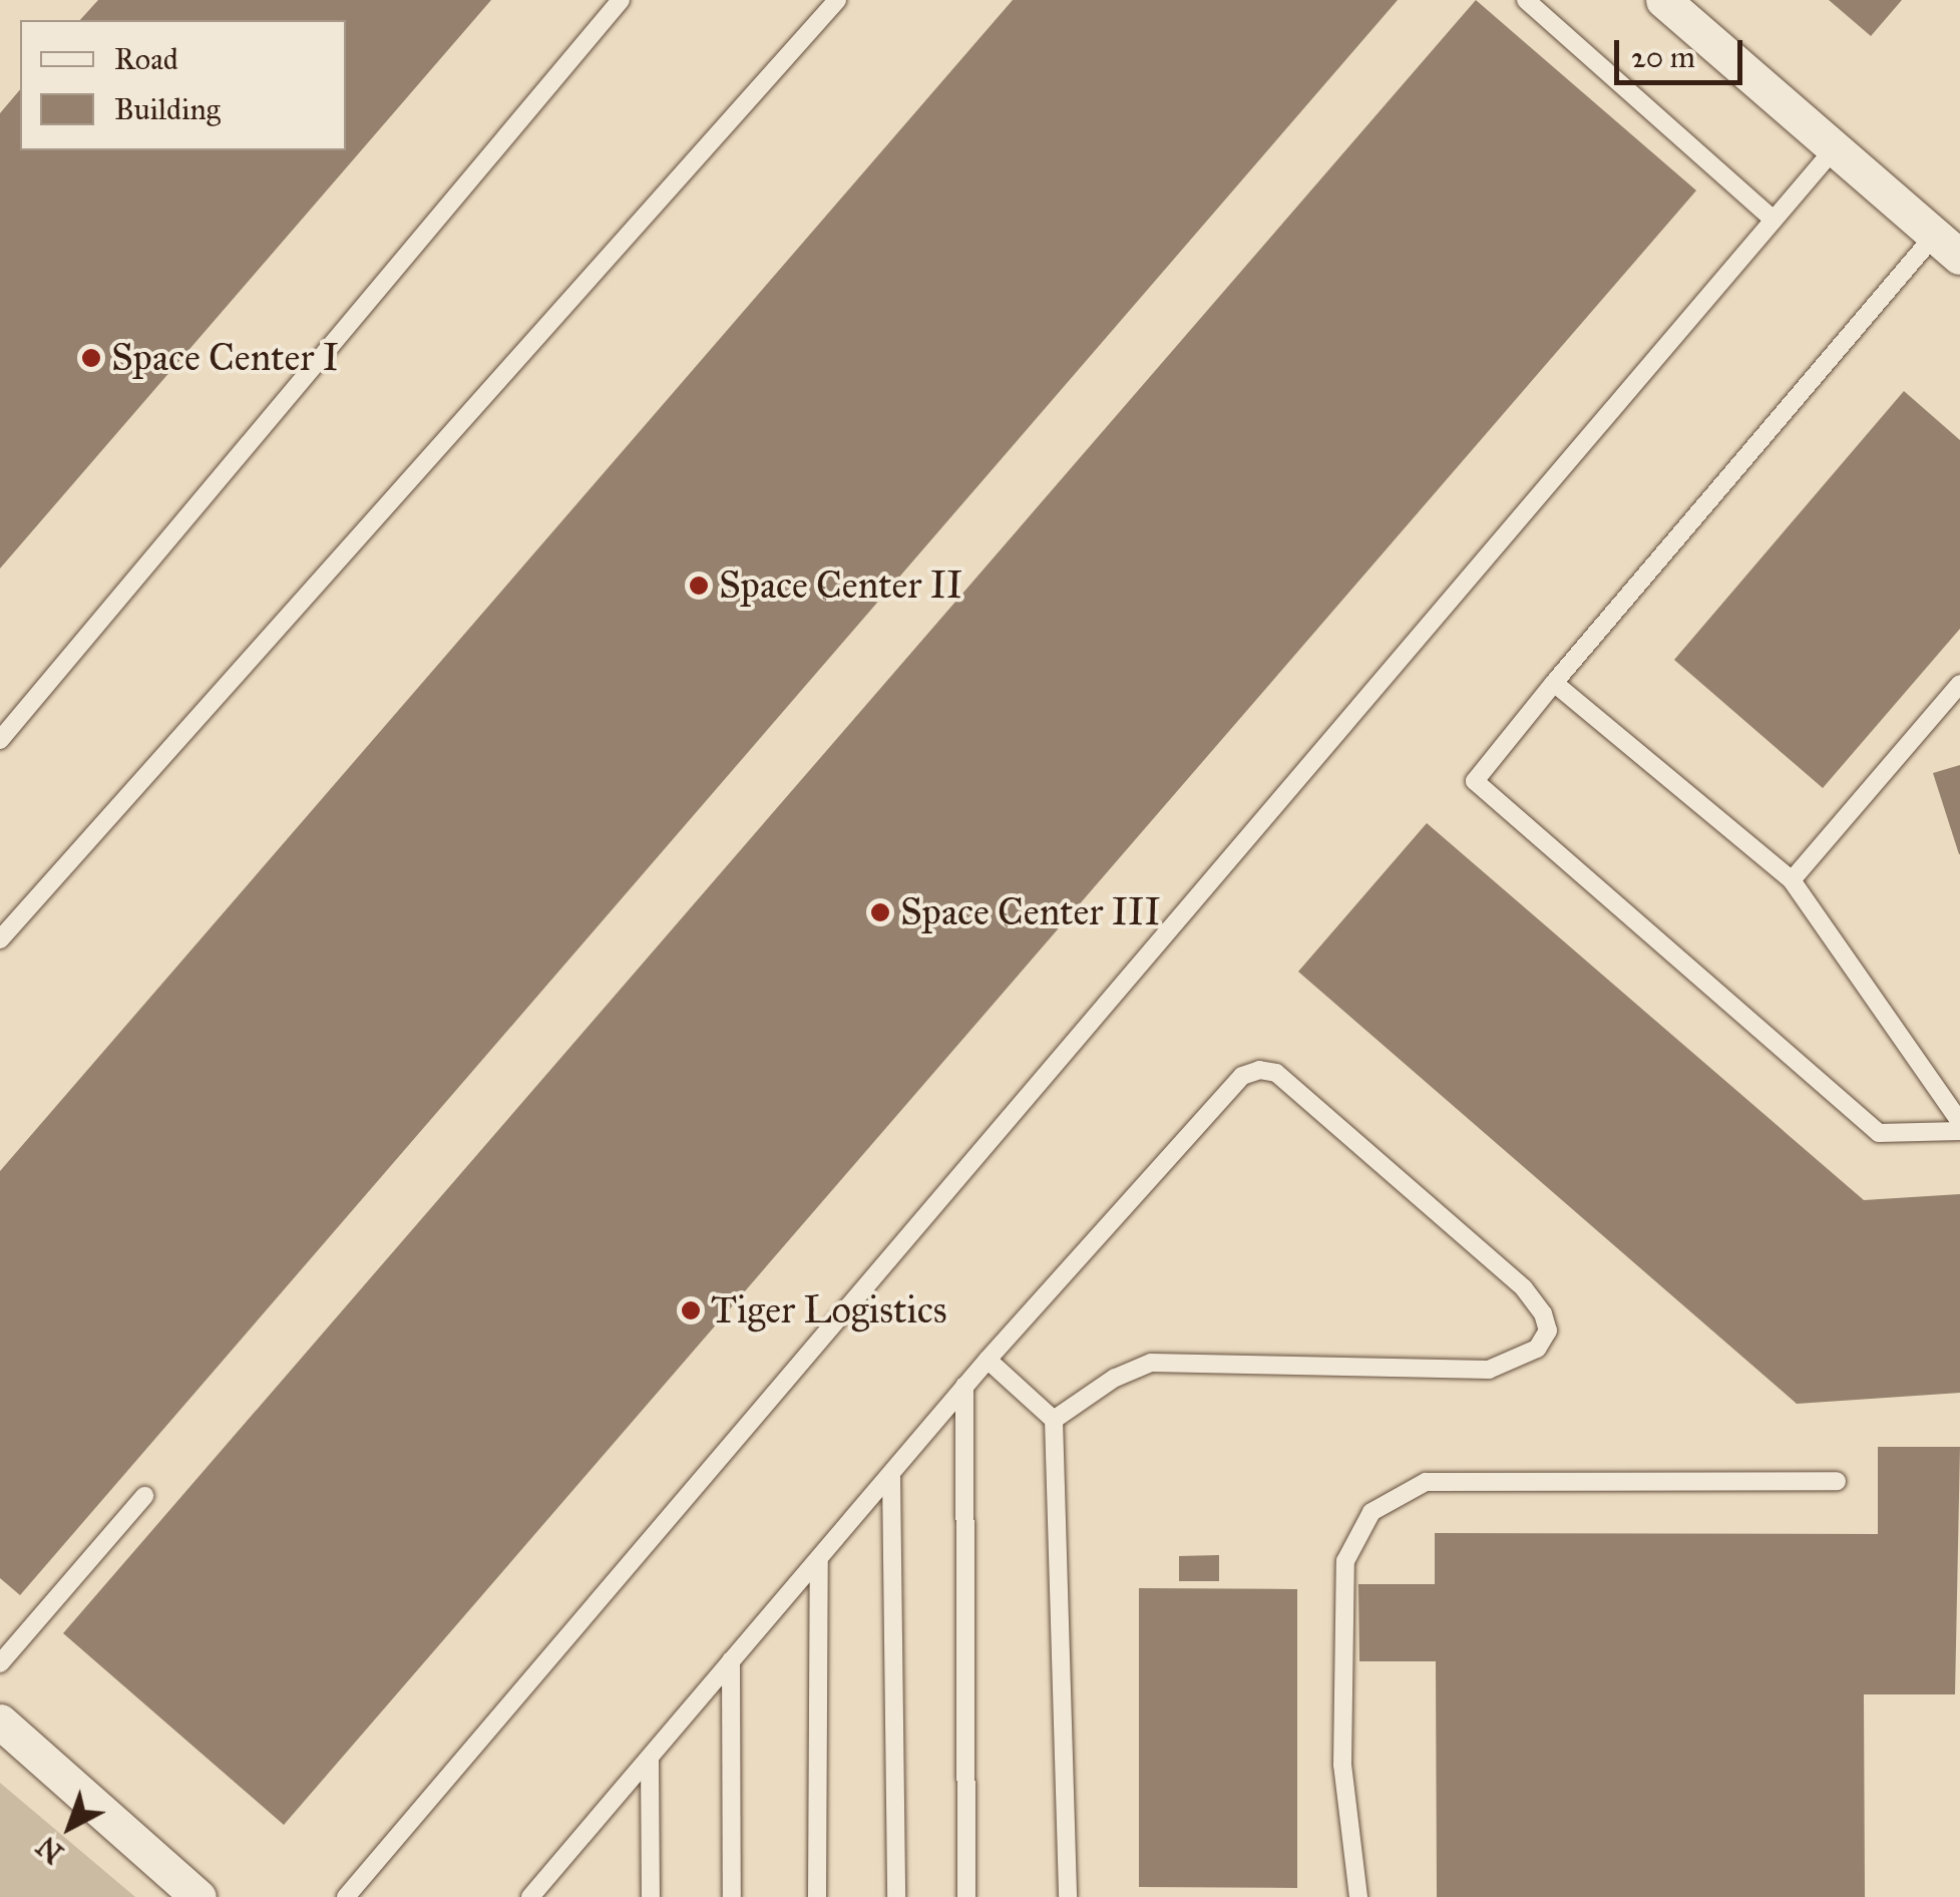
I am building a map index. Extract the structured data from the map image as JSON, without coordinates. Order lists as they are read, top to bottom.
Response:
{
  "places": [
    "Space Center I",
    "Space Center II",
    "Space Center III",
    "Tiger Logistics"
  ],
  "legend": ["Road", "Building"],
  "scale_bar": "20 m",
  "north": "bottom left"
}
